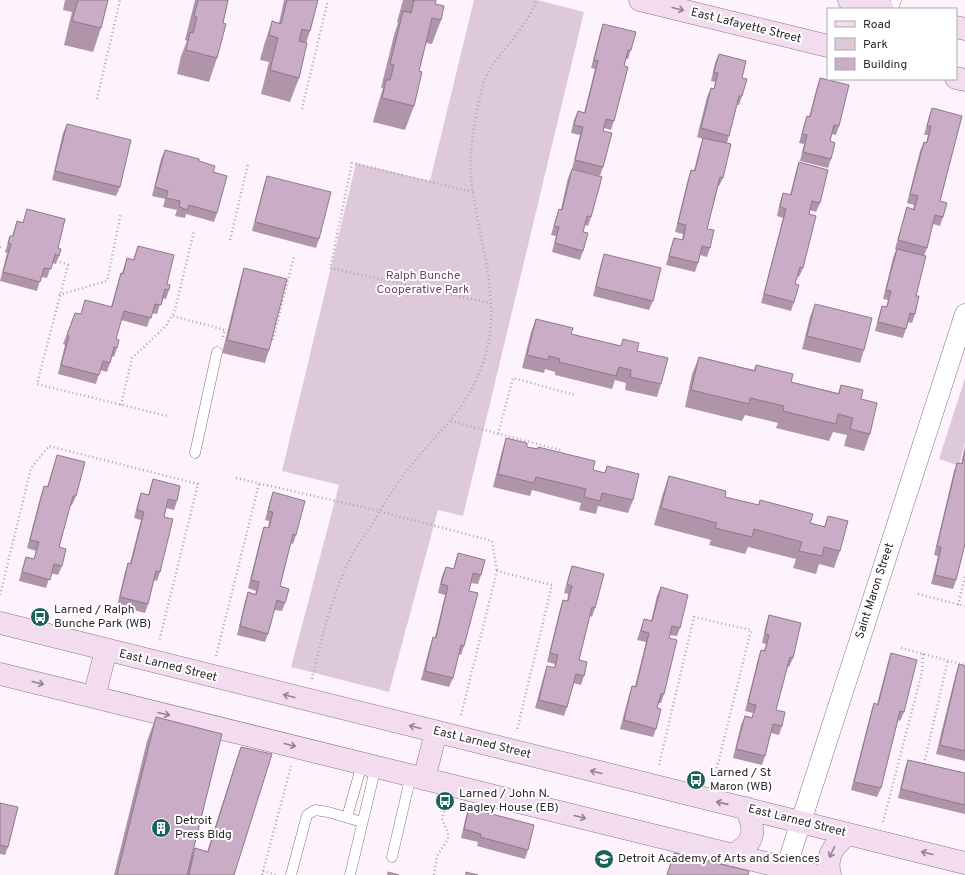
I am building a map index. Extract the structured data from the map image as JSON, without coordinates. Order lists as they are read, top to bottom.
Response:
{
  "streets": {
    "street": ["East Lafayette Street", "Saint Maron Street", "East Larned Street"]
  },
  "crossings": [
    ["Saint Maron Street", "East Larned Street"]
  ],
  "one_way": ["East Lafayette Street"],
  "parks": ["Ralph Bunche Cooperative Park"],
  "places": {
    "bus stop": ["Larned / Ralph Bunche Park (WB)", "Larned / St Maron (WB)", "Larned / John N. Bagley House (EB)"],
    "building": ["Detroit Press Bldg"],
    "school or university": ["Detroit Academy of Arts and Sciences"]
  },
  "legend": ["Road", "Park", "Building"]
}
